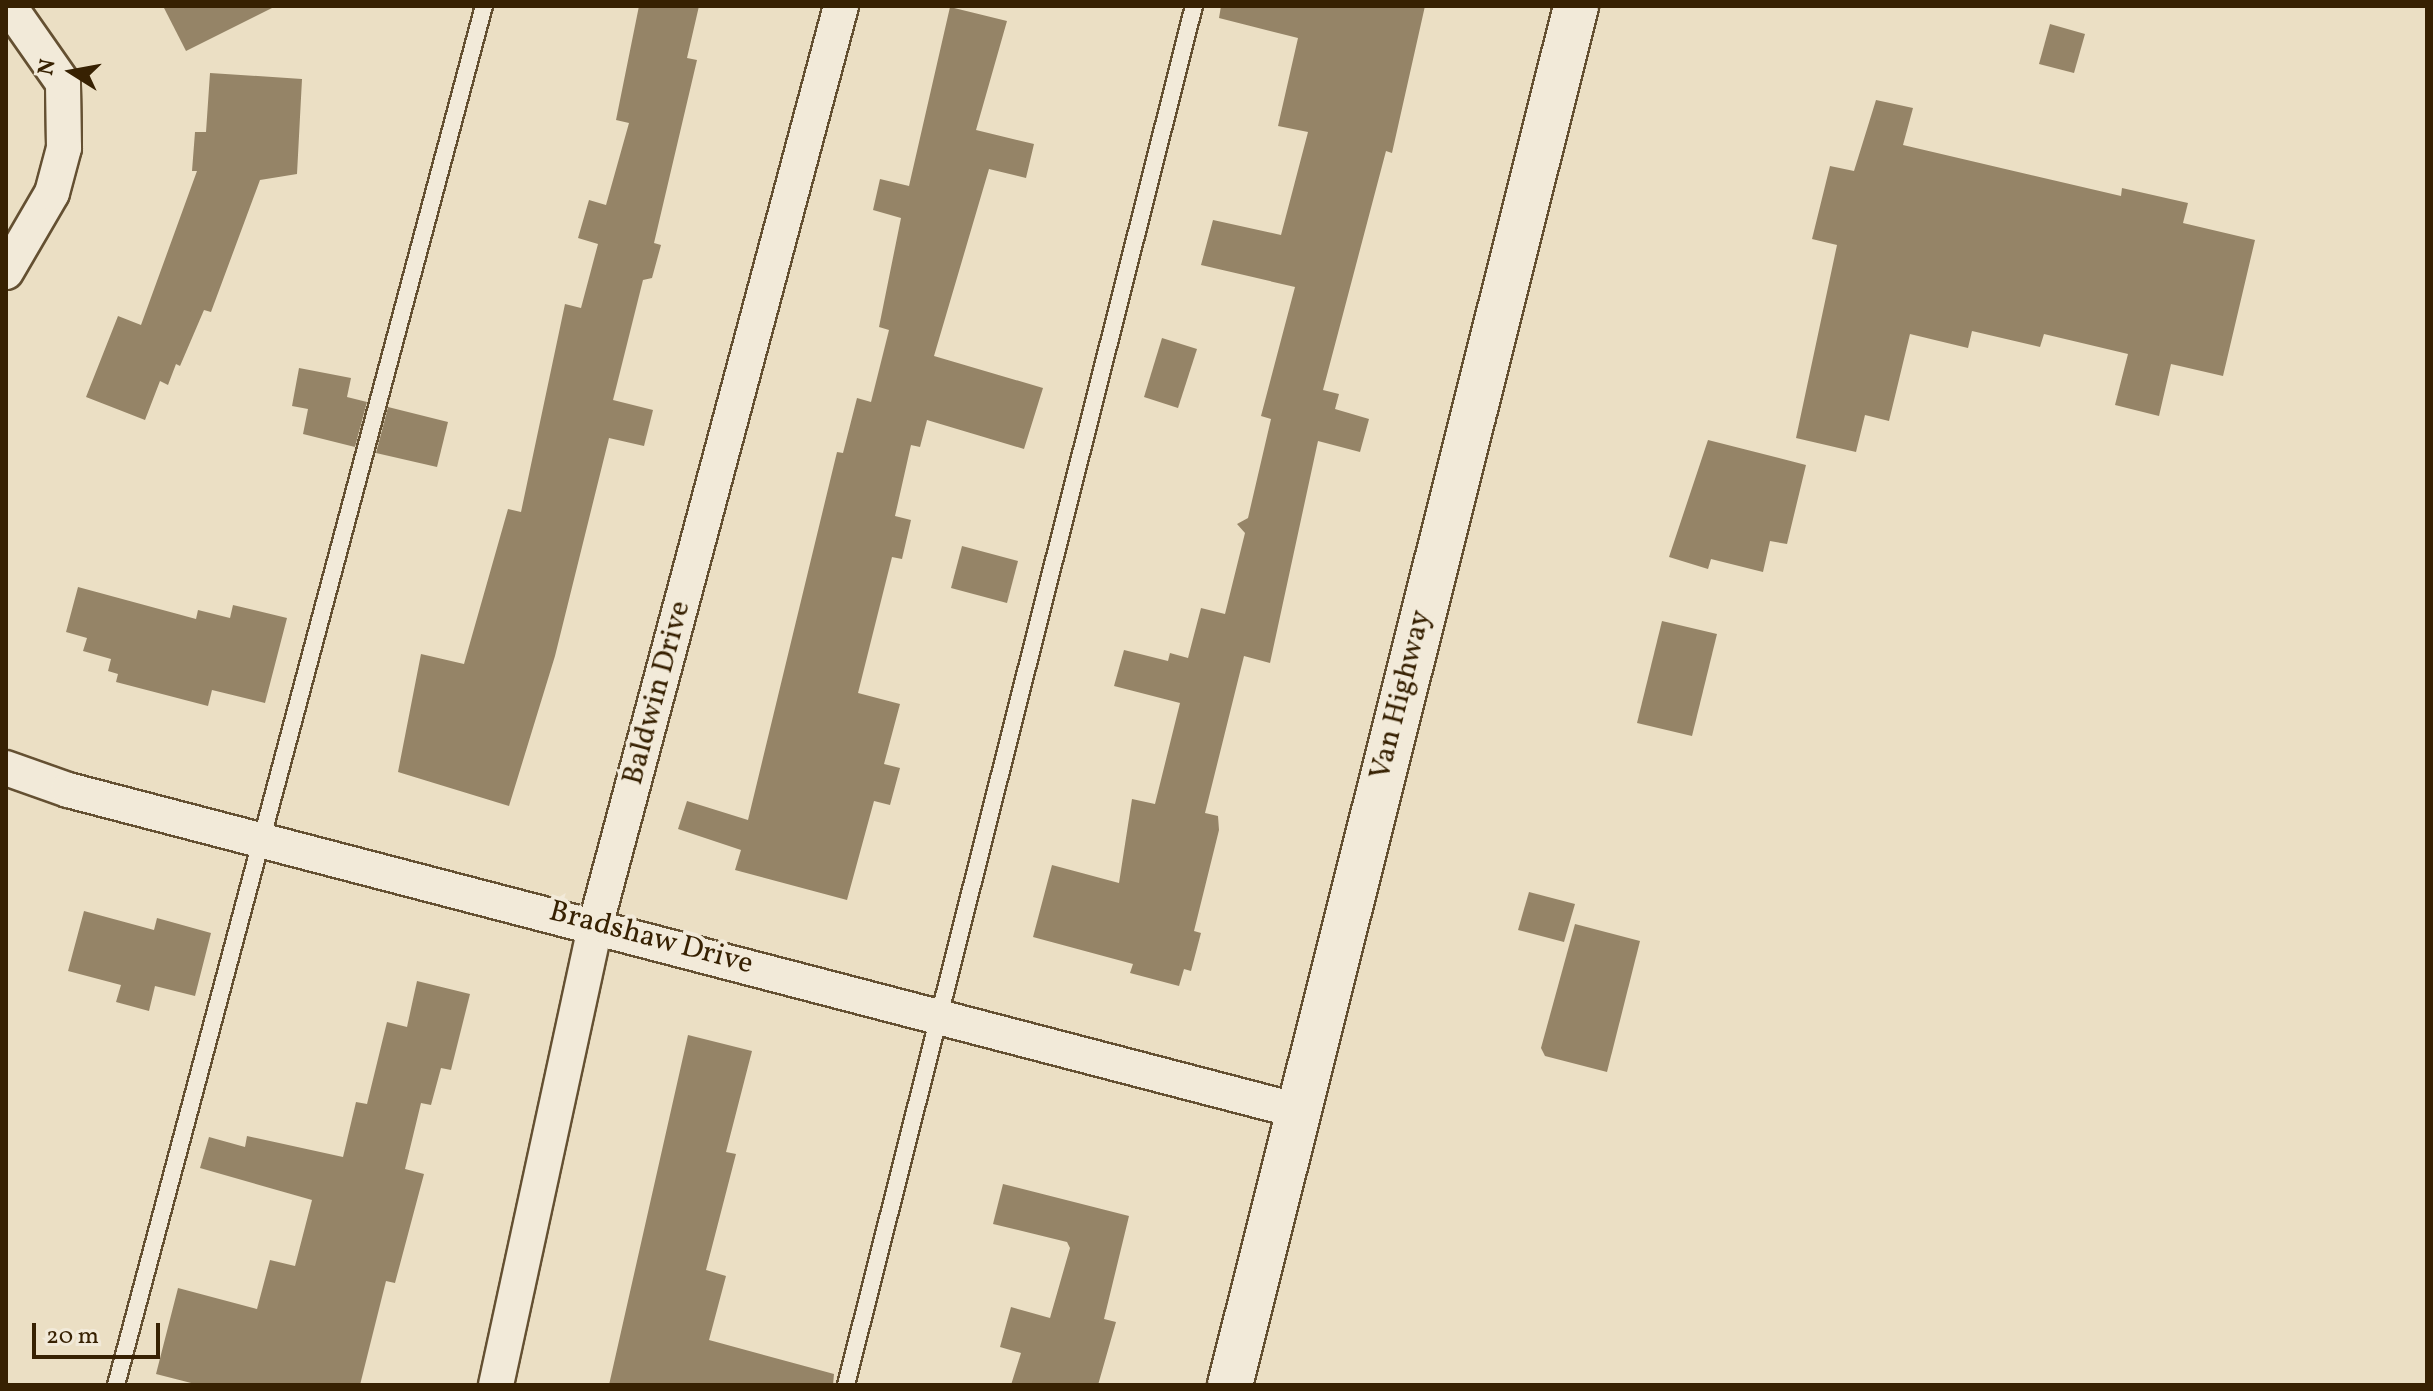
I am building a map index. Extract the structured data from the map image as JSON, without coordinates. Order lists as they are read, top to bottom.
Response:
{
  "streets": {
    "main road": ["Van Highway"],
    "street": ["Baldwin Drive", "Bradshaw Drive"]
  },
  "crossings": [
    ["Baldwin Drive", "Bradshaw Drive"],
    ["Van Highway", "Bradshaw Drive"]
  ],
  "scale_bar": "20 m",
  "north": "left"
}
